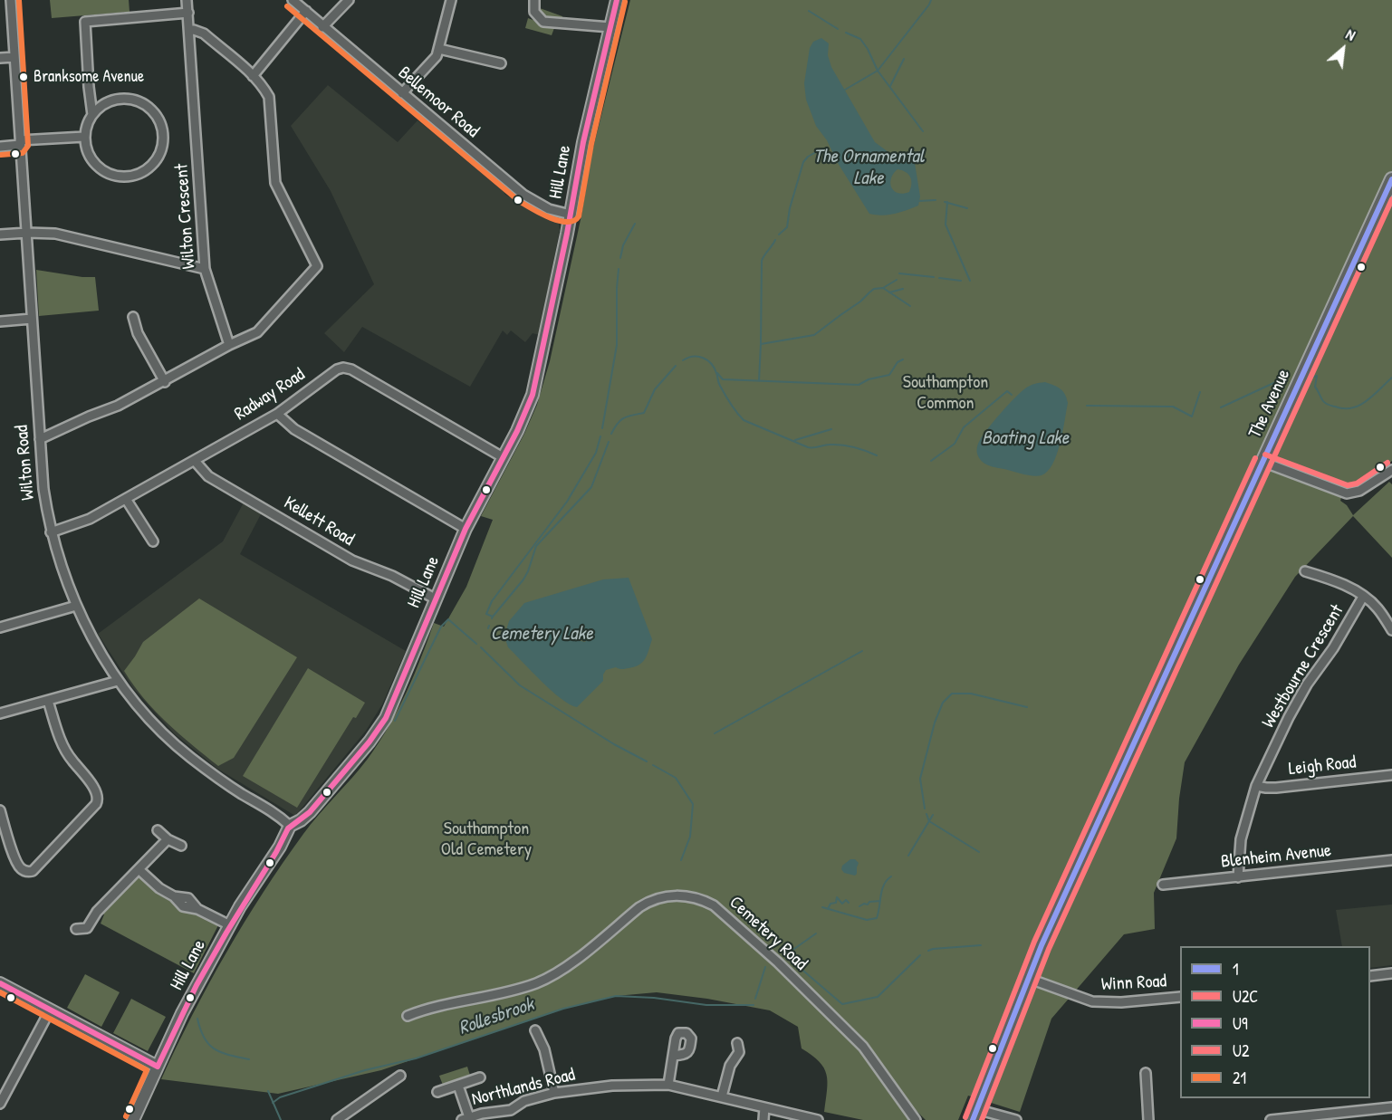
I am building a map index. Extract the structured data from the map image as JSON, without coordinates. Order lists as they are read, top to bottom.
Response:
{
  "streets": {
    "main road": ["The Avenue"],
    "street": [
      "Bellemoor Road",
      "Hill Lane",
      "Wilton Crescent",
      "Radway Road",
      "Wilton Road",
      "Kellett Road",
      "Westbourne Crescent",
      "Leigh Road",
      "Blenheim Avenue",
      "Cemetery Road",
      "Winn Road",
      "Northlands Road"
    ]
  },
  "crossings": [
    ["Bellemoor Road", "Hill Lane"],
    ["Hill Lane", "Radway Road"],
    ["Hill Lane", "Wilton Road"],
    ["Hill Lane", "Kellett Road"],
    ["Radway Road", "Wilton Road"],
    ["Radway Road", "Kellett Road"],
    ["The Avenue", "Winn Road"],
    ["Westbourne Crescent", "Leigh Road"],
    ["Westbourne Crescent", "Blenheim Avenue"]
  ],
  "water": [
    "The Ornamental Lake",
    "Boating Lake",
    "Cemetery Lake",
    "Rollesbrook"
  ],
  "parks": ["Southampton Common", "Southampton Old Cemetery"],
  "places": ["Branksome Avenue"],
  "lines": [
    "transit line U9",
    "transit line 21",
    "transit line 1",
    "transit line U2C",
    "transit line U2"
  ],
  "legend": [
    "1",
    "U2C",
    "U9",
    "U2",
    "21"
  ],
  "north": "top right"
}
